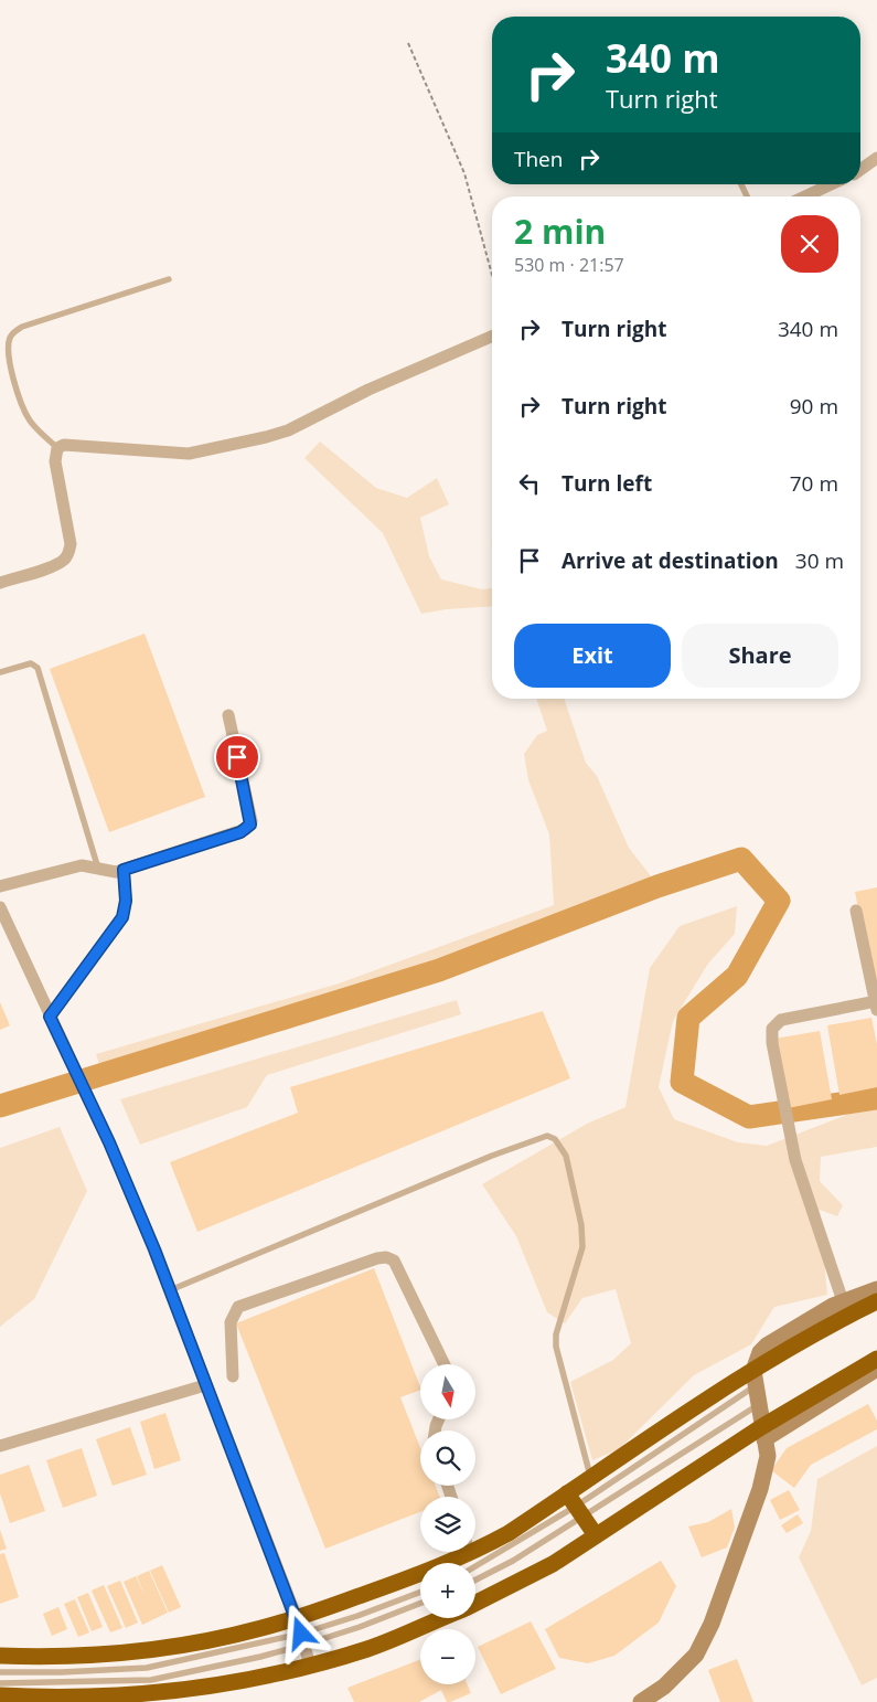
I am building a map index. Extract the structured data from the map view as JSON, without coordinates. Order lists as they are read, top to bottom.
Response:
{
  "north": "bottom",
  "page": {
    "turn": ["340 m", "Turn right"],
    "then": "Then",
    "heading": ["2 min", "530 m · 21:57"],
    "list": [
      {
        "name": "Turn right",
        "value": "340 m"
      },
      {
        "name": "Turn right",
        "value": "90 m"
      },
      {
        "name": "Turn left",
        "value": "70 m"
      },
      {
        "name": "Arrive at destination",
        "value": "30 m"
      }
    ],
    "buttons": ["Exit", "Share"],
    "map_buttons": ["+", "−"]
  }
}
